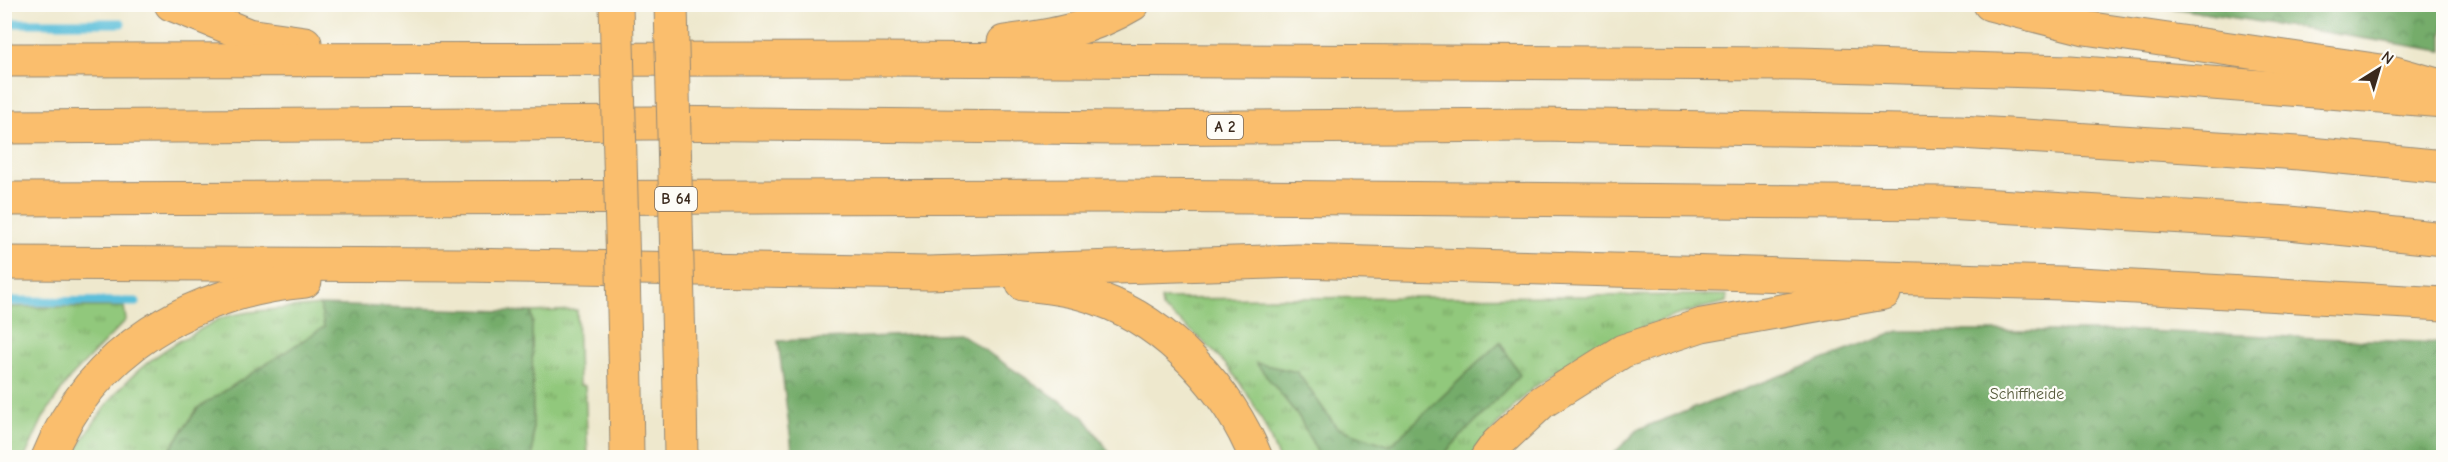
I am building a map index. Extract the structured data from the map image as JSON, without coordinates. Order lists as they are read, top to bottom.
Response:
{
  "streets": {
    "highway": ["A 2", "B 64"]
  },
  "parks": ["Schiffheide"],
  "north": "top right"
}
